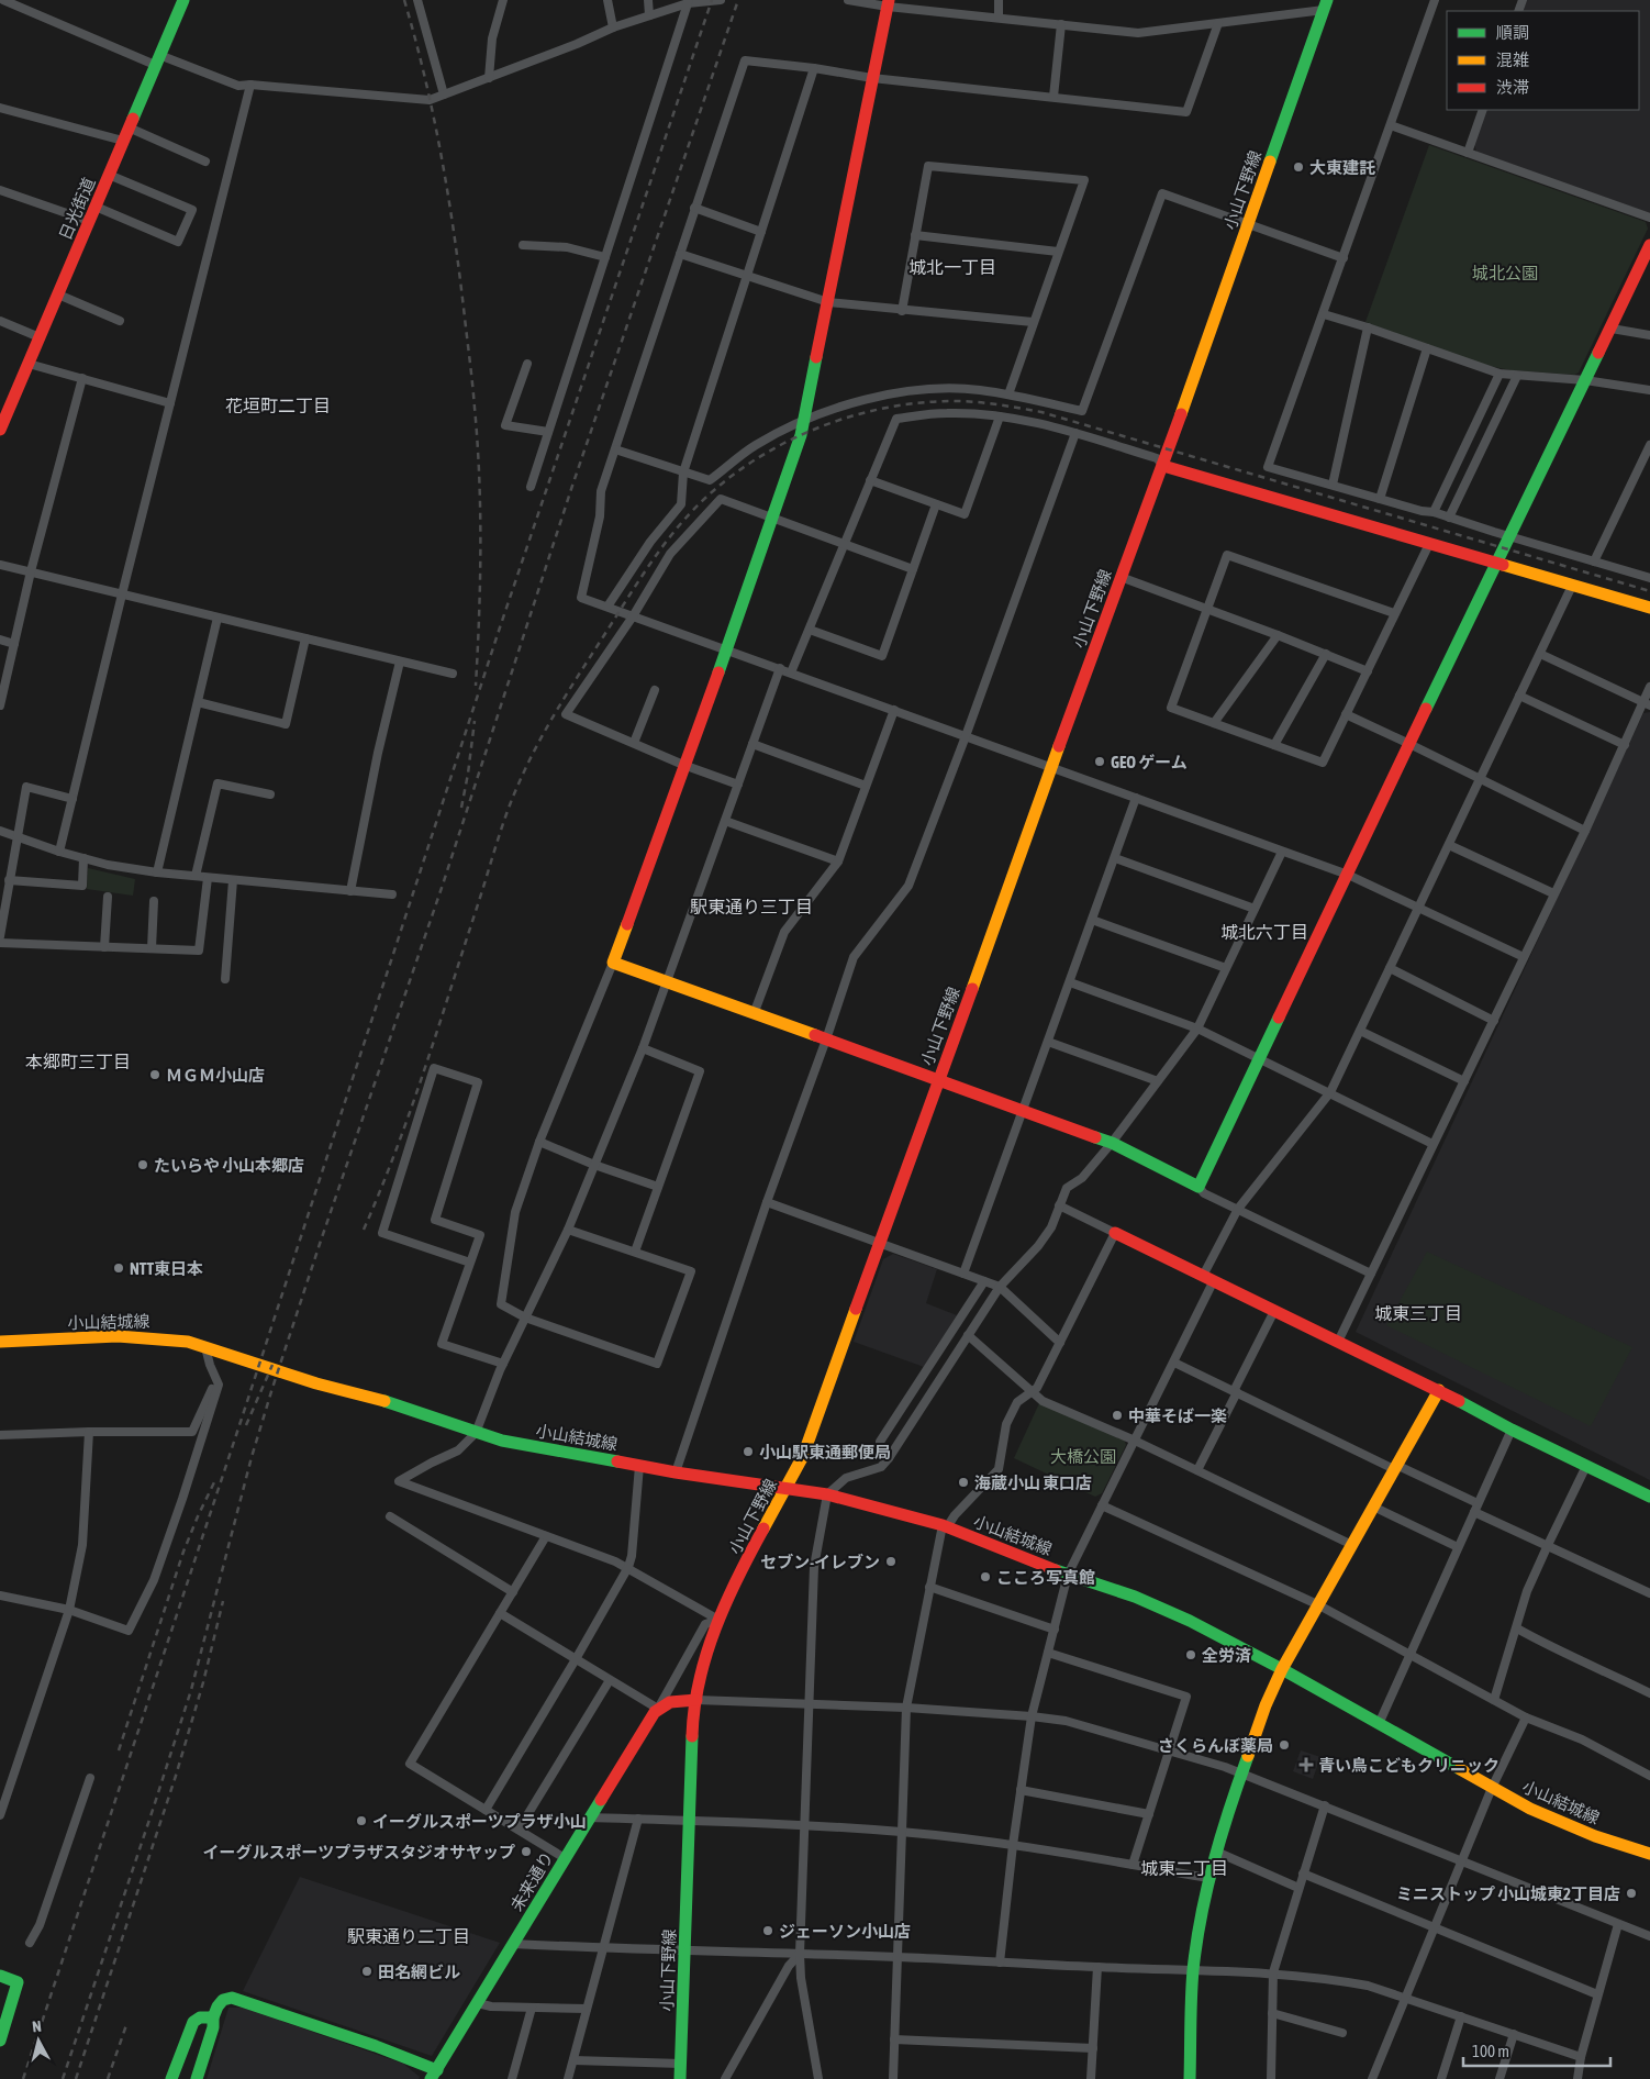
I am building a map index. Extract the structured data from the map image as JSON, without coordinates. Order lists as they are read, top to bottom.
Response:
{
  "streets": {
    "street": [
      "小山下野線",
      "日光街道",
      "小山結城線",
      "未来通り"
    ]
  },
  "crossings": [
    ["小山下野線", "小山結城線"]
  ],
  "districts": [
    "城北一丁目",
    "花垣町二丁目",
    "駅東通り三丁目",
    "城北六丁目",
    "本郷町三丁目",
    "城東三丁目",
    "城東二丁目",
    "駅東通り二丁目"
  ],
  "parks": ["城北公園", "大橋公園"],
  "places": {
    "other": [
      "大東建託",
      "GEO ゲーム",
      "ＭＧＭ小山店",
      "たいらや 小山本郷店",
      "NTT東日本",
      "中華そば一楽",
      "小山駅東通郵便局",
      "海蔵小山 東口店",
      "セブン-イレブン",
      "こころ写真館",
      "全労済",
      "さくらんぼ薬局",
      "イーグルスポーツプラザ小山",
      "イーグルスポーツプラザスタジオサヤップ",
      "ミニストップ 小山城東2丁目店",
      "ジェーソン小山店",
      "田名網ビル"
    ],
    "health": ["青い鳥こどもクリニック"]
  },
  "legend": ["順調", "混雑", "渋滞"],
  "scale_bar": "100 m",
  "north": "top"
}
